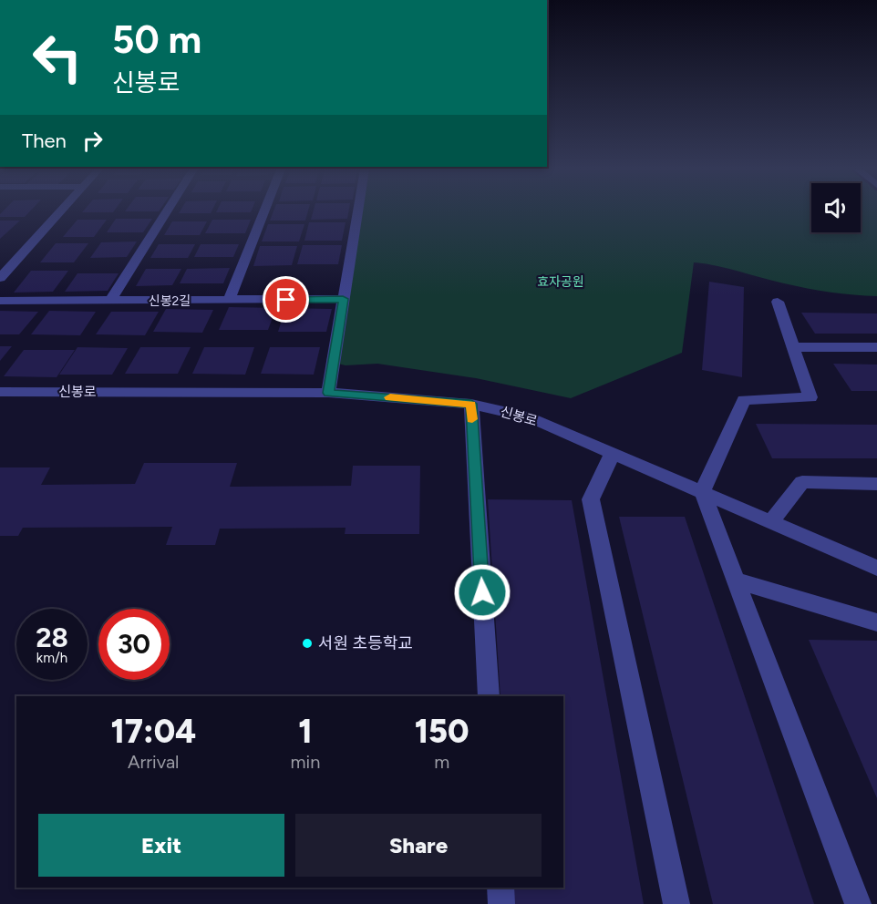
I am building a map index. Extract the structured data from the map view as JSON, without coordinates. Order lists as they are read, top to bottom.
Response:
{
  "streets": {
    "street": ["신봉2길", "신봉로"]
  },
  "parks": ["효자공원"],
  "places": ["서원 초등학교"],
  "page": {
    "turn": ["50 m", "신봉로"],
    "then": "Then",
    "speed": "28 km/h",
    "limit": "30",
    "eta": [
      "17:04",
      "Arrival",
      "1",
      "min",
      "150",
      "m"
    ],
    "buttons": ["Exit", "Share"]
  }
}
